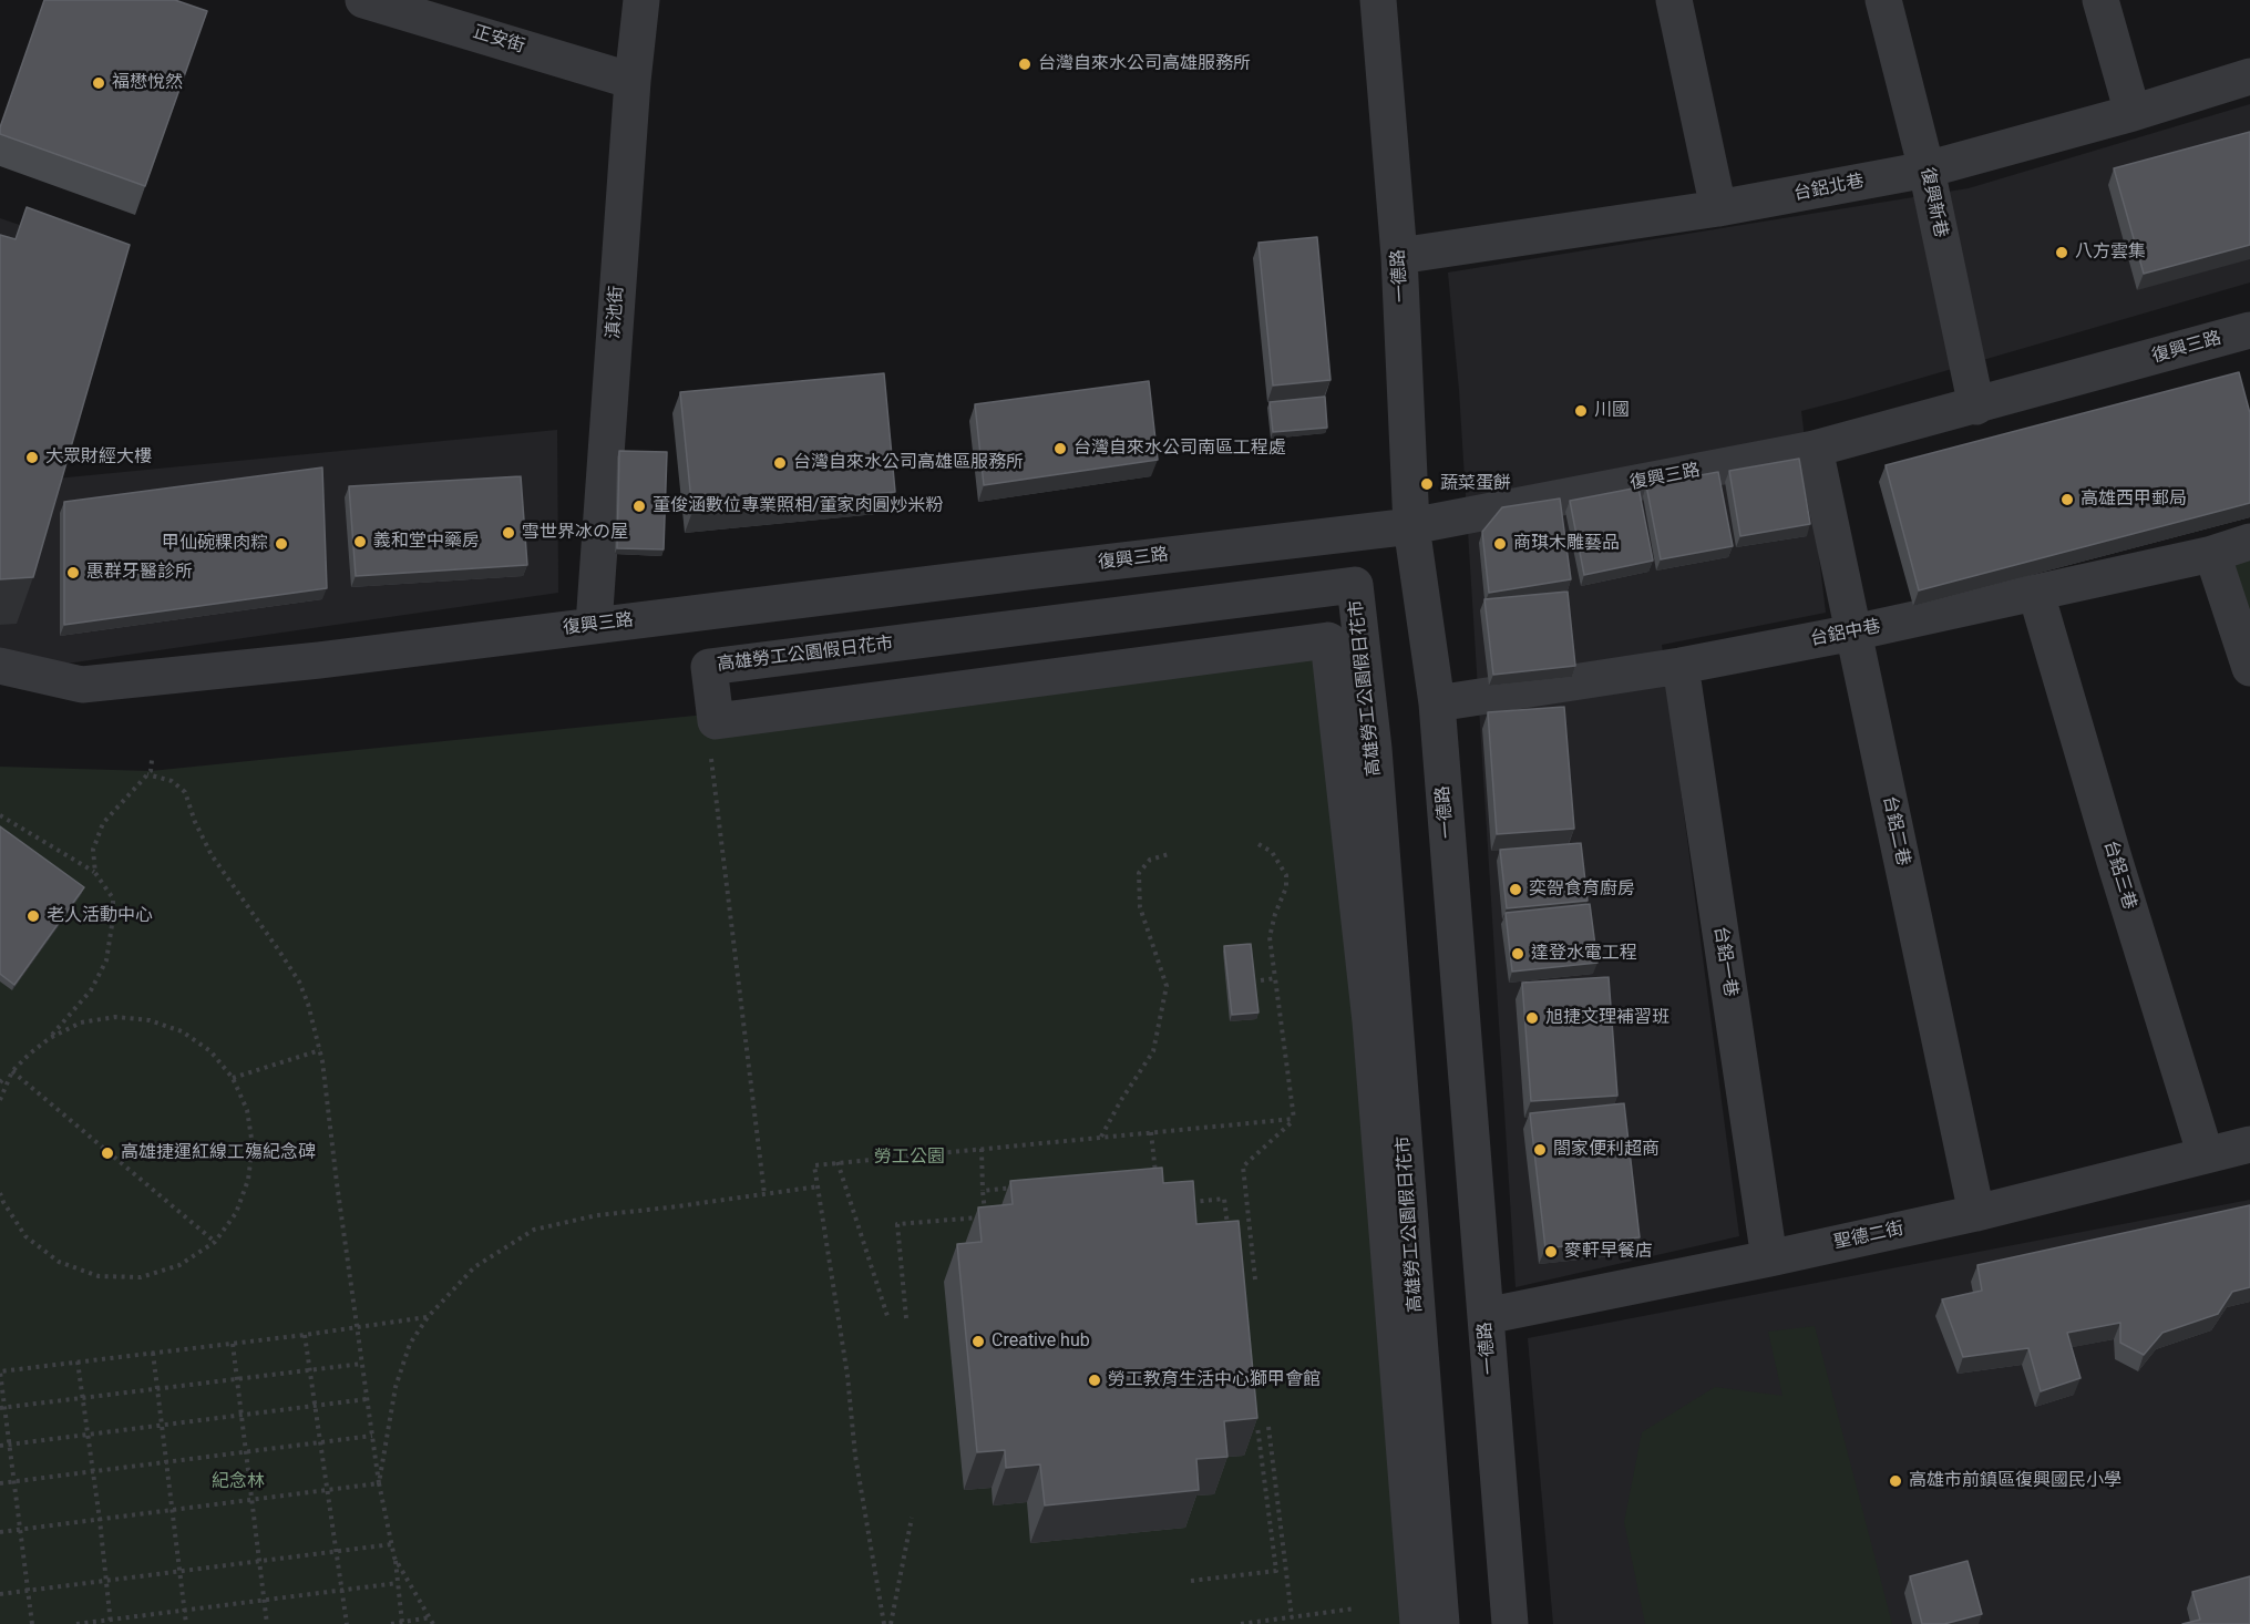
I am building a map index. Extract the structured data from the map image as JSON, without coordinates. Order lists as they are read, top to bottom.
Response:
{
  "streets": {
    "street": [
      "正安街",
      "台鋁北巷",
      "復興新巷",
      "一德路",
      "滇池街",
      "復興三路",
      "台鋁中巷",
      "高雄勞工公園假日花市",
      "台鋁二巷",
      "台鋁三巷",
      "台鋁一巷",
      "聖德二街"
    ]
  },
  "crossings": [
    ["正安街", "滇池街"],
    ["台鋁北巷", "復興新巷"],
    ["台鋁北巷", "一德路"],
    ["復興新巷", "復興三路"],
    ["一德路", "復興三路"],
    ["一德路", "台鋁中巷"],
    ["一德路", "聖德二街"],
    ["滇池街", "復興三路"],
    ["復興三路", "台鋁二巷"],
    ["台鋁中巷", "台鋁二巷"],
    ["台鋁中巷", "台鋁三巷"],
    ["台鋁中巷", "台鋁一巷"],
    ["台鋁二巷", "聖德二街"],
    ["台鋁三巷", "聖德二街"],
    ["台鋁一巷", "聖德二街"]
  ],
  "parks": ["勞工公園", "紀念林"],
  "places": [
    "台灣自來水公司高雄服務所",
    "福懋悅然",
    "八方雲集",
    "川國",
    "台灣自來水公司南區工程處",
    "大眾財經大樓",
    "台灣自來水公司高雄區服務所",
    "蔬菜蛋餅",
    "高雄西甲郵局",
    "董俊涵數位專業照相/董家肉圓炒米粉",
    "雪世界冰の屋",
    "義和堂中藥房",
    "甲仙碗粿肉粽",
    "商琪木雕藝品",
    "惠群牙醫診所",
    "奕哿食育廚房",
    "老人活動中心",
    "達登水電工程",
    "旭捷文理補習班",
    "閤家便利超商",
    "高雄捷運紅線工殤紀念碑",
    "麥軒早餐店",
    "Creative hub",
    "勞工教育生活中心獅甲會館",
    "高雄市前鎮區復興國民小學"
  ]
}
